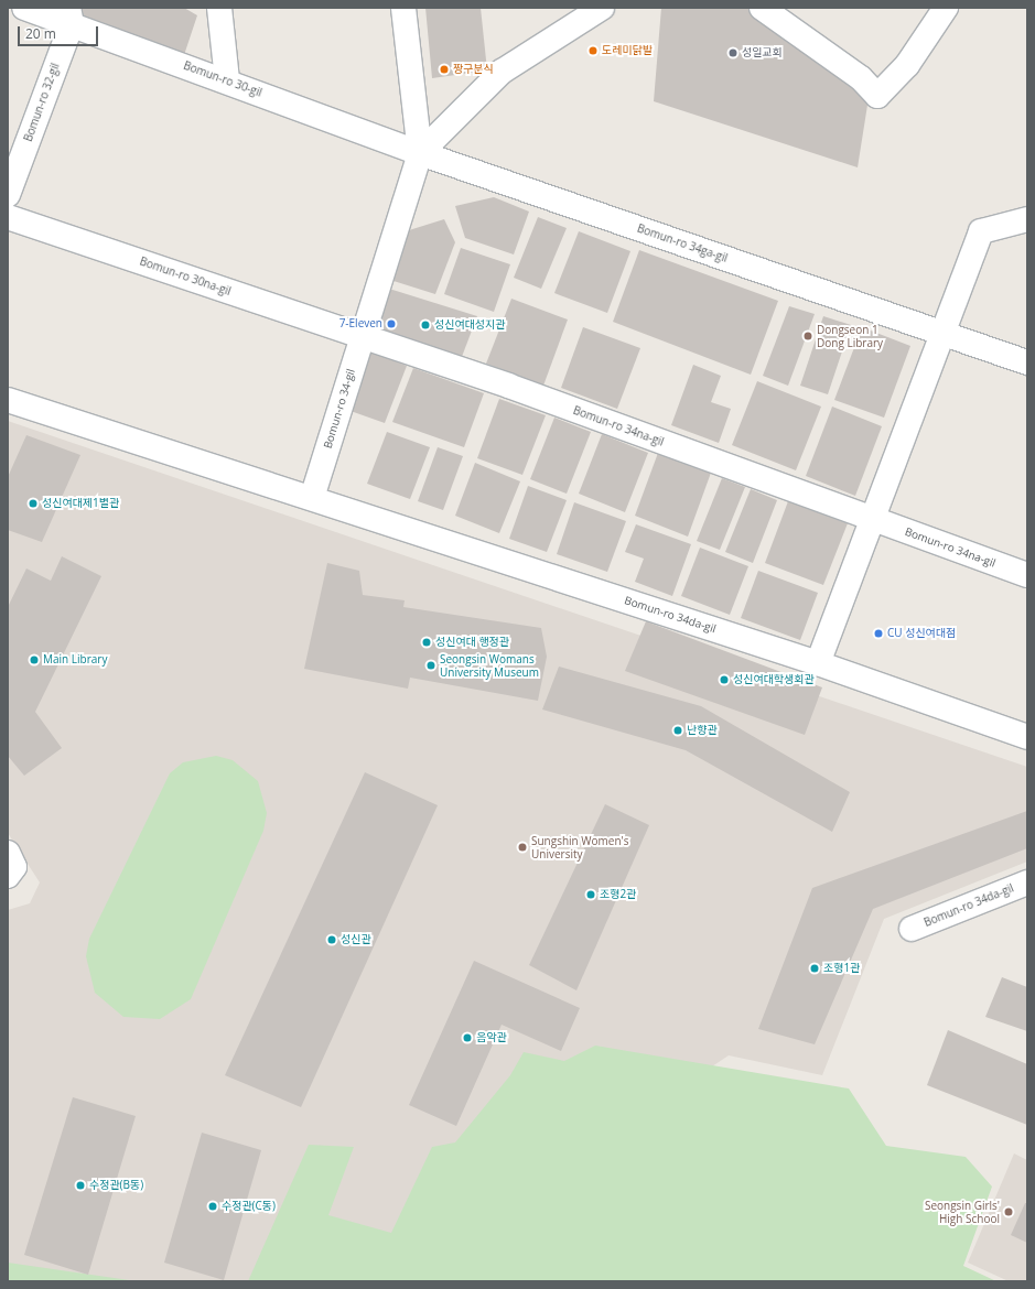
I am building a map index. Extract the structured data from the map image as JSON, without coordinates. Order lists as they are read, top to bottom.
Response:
{
  "streets": {
    "street": [
      "Bomun-ro 30-gil",
      "Bomun-ro 32-gil",
      "Bomun-ro 34ga-gil",
      "Bomun-ro 30na-gil",
      "Bomun-ro 34-gil",
      "Bomun-ro 34na-gil",
      "Bomun-ro 34da-gil"
    ]
  },
  "crossings": [
    ["Bomun-ro 30-gil", "Bomun-ro 32-gil"],
    ["Bomun-ro 30-gil", "Bomun-ro 34ga-gil"],
    ["Bomun-ro 30-gil", "Bomun-ro 34-gil"],
    ["Bomun-ro 34ga-gil", "Bomun-ro 34-gil"],
    ["Bomun-ro 30na-gil", "Bomun-ro 34-gil"],
    ["Bomun-ro 30na-gil", "Bomun-ro 34na-gil"],
    ["Bomun-ro 34-gil", "Bomun-ro 34na-gil"],
    ["Bomun-ro 34-gil", "Bomun-ro 34da-gil"]
  ],
  "places": [
    "도레미닭발",
    "성일교회",
    "짱구분식",
    "7-Eleven",
    "성신여대성지관",
    "Dongseon 1 Dong Library",
    "성신여대제1별관",
    "CU 성신여대점",
    "성신여대 행정관",
    "Main Library",
    "Seongsin Womans University Museum",
    "성신여대학생회관",
    "난향관",
    "Sungshin Women's University",
    "조형2관",
    "성신관",
    "조형1관",
    "음악관",
    "수정관(B동)",
    "수정관(C동)",
    "Seongsin Girls' High School"
  ],
  "scale_bar": "20 m"
}
